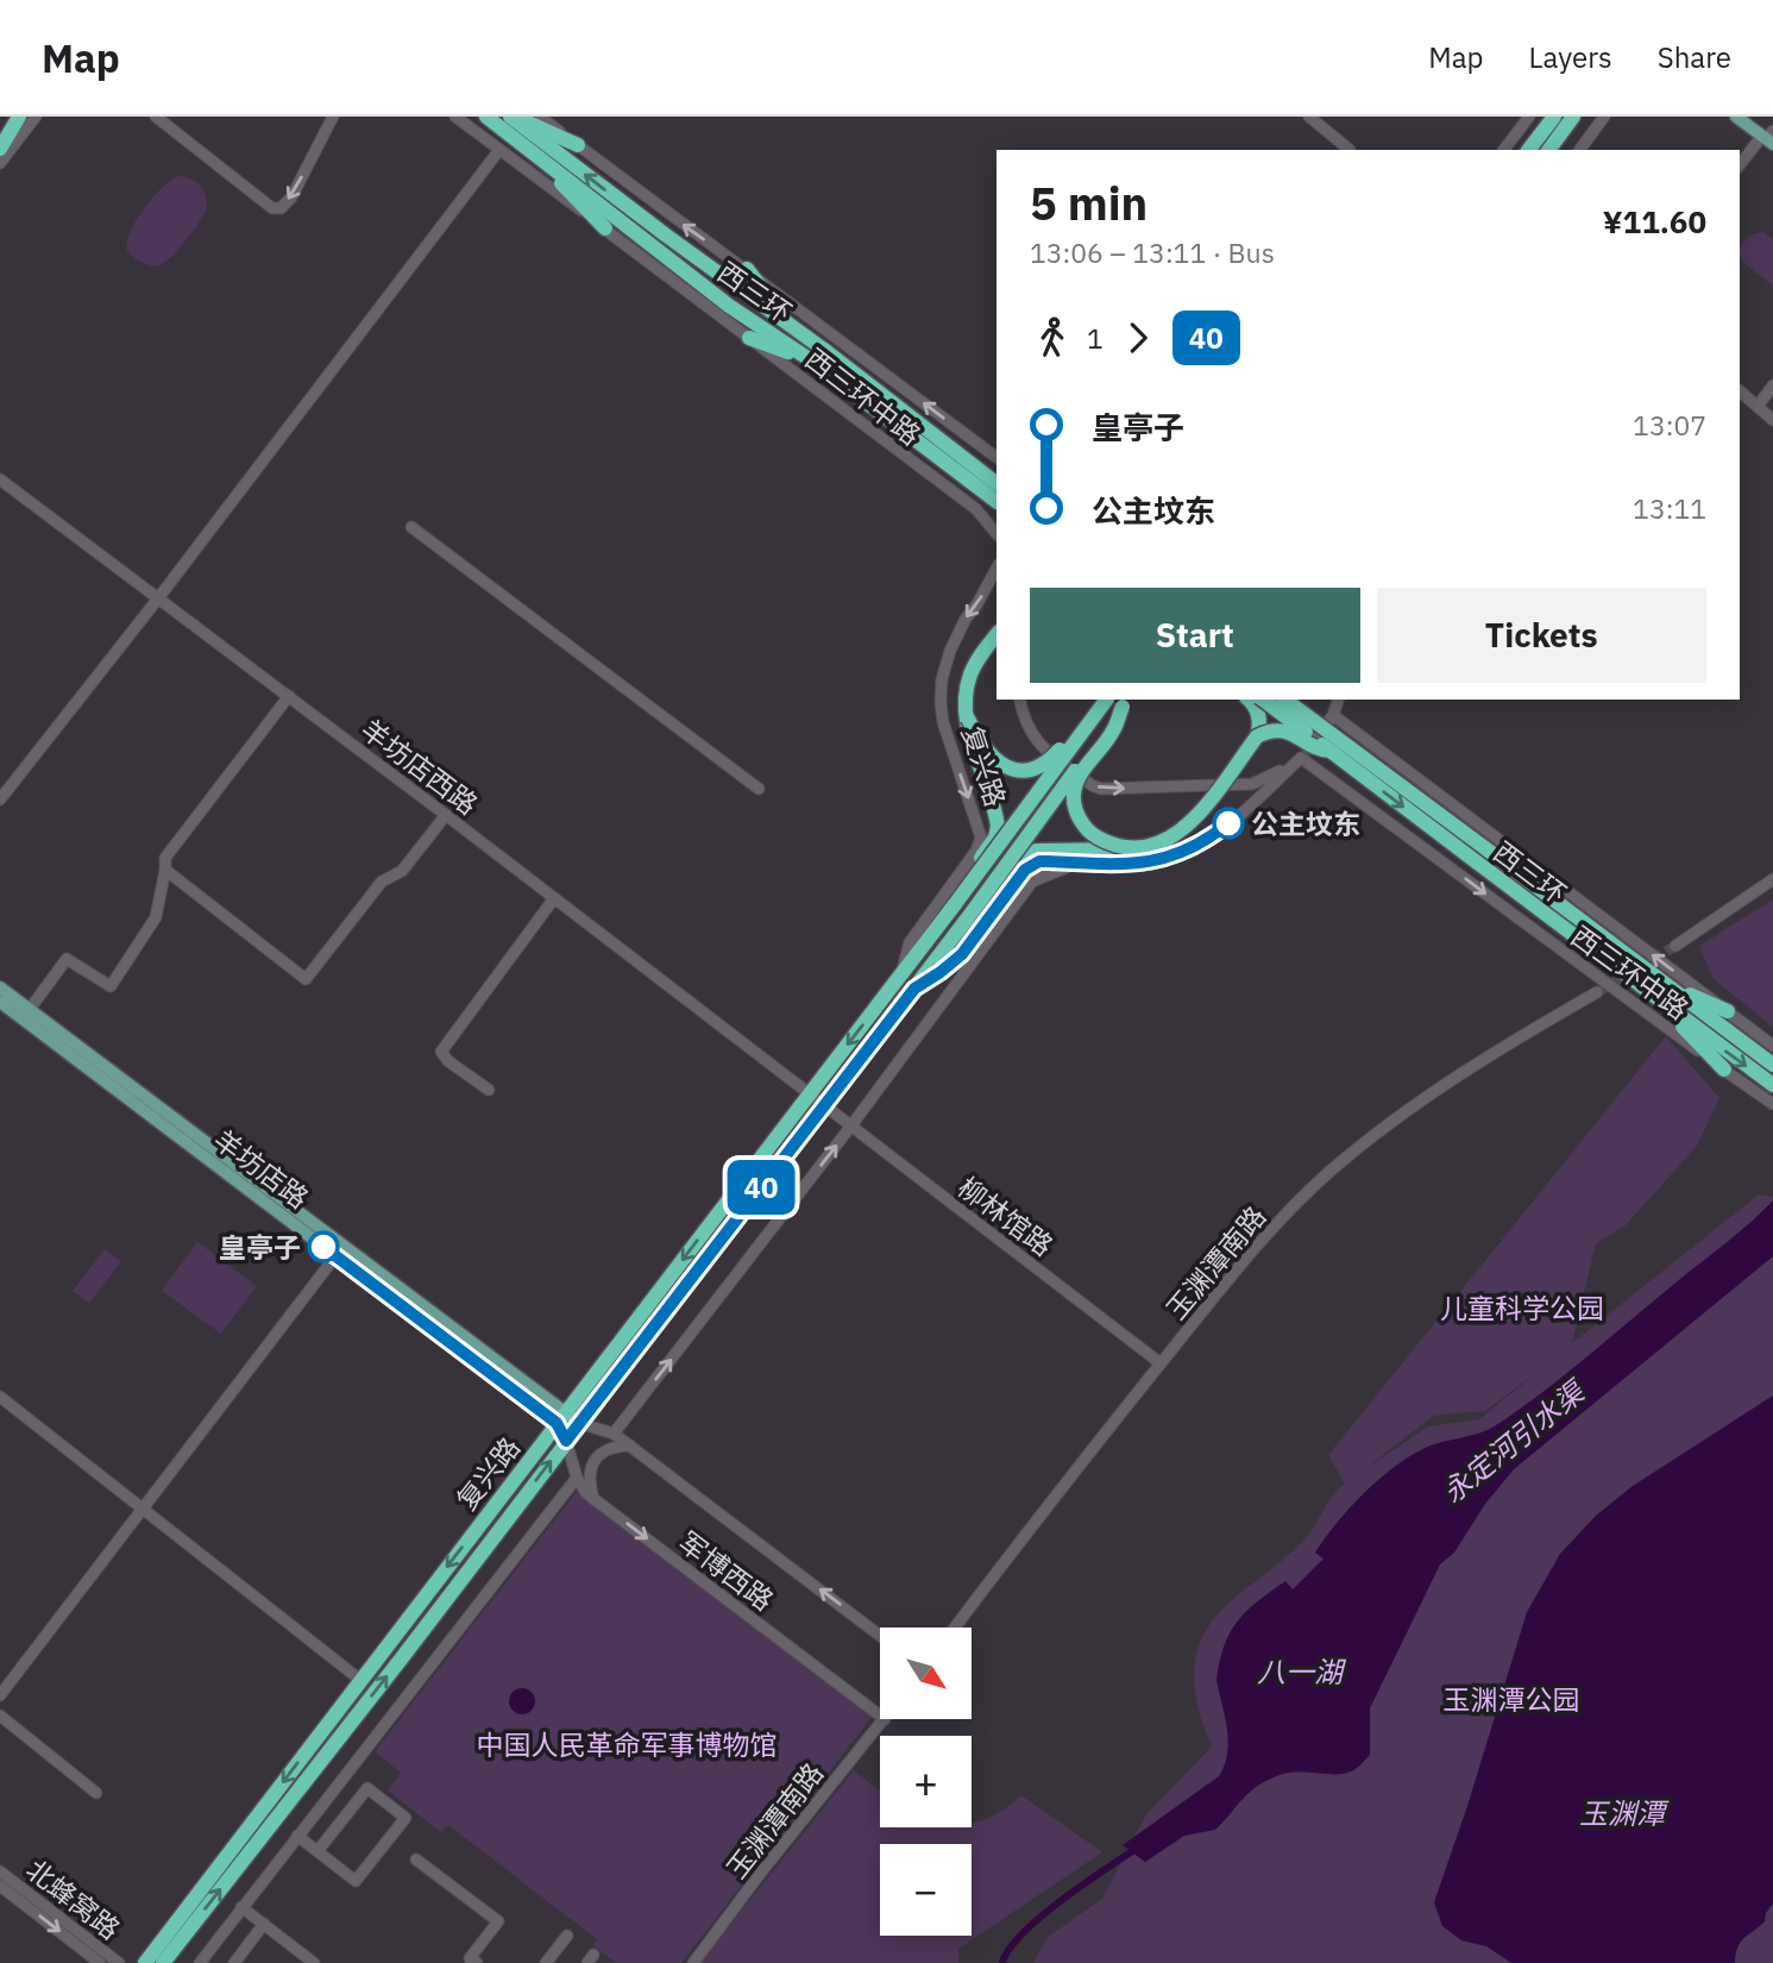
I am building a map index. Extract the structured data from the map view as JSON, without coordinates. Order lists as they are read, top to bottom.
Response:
{
  "streets": {
    "highway": ["西三环", "复兴路"],
    "main road": ["羊坊店路"],
    "street": [
      "西三环中路",
      "羊坊店西路",
      "柳林馆路",
      "玉渊潭南路",
      "军博西路",
      "北蜂窝路"
    ]
  },
  "crossings": [
    ["西三环", "西三环中路"],
    ["西三环中路", "复兴路"],
    ["羊坊店西路", "复兴路"],
    ["羊坊店西路", "柳林馆路"],
    ["复兴路", "羊坊店路"],
    ["复兴路", "柳林馆路"],
    ["复兴路", "军博西路"],
    ["羊坊店路", "军博西路"],
    ["柳林馆路", "玉渊潭南路"]
  ],
  "water": ["永定河引水渠", "八一湖", "玉渊潭"],
  "parks": ["儿童科学公园", "玉渊潭公园", "中国人民革命军事博物馆"],
  "places": ["公主坟东", "皇亭子"],
  "lines": ["bus line 40"],
  "north": "bottom right",
  "page": {
    "header": "Map",
    "nav": ["Map", "Layers", "Share"],
    "on_map": "40",
    "heading": ["5 min", "13:06 – 13:11 · Bus", "¥11.60"],
    "legs": ["1", "40"],
    "list": [
      {
        "name": "皇亭子",
        "value": "13:07"
      },
      {
        "name": "公主坟东",
        "value": "13:11"
      }
    ],
    "buttons": ["Start", "Tickets"],
    "map_buttons": ["+", "−"]
  }
}
